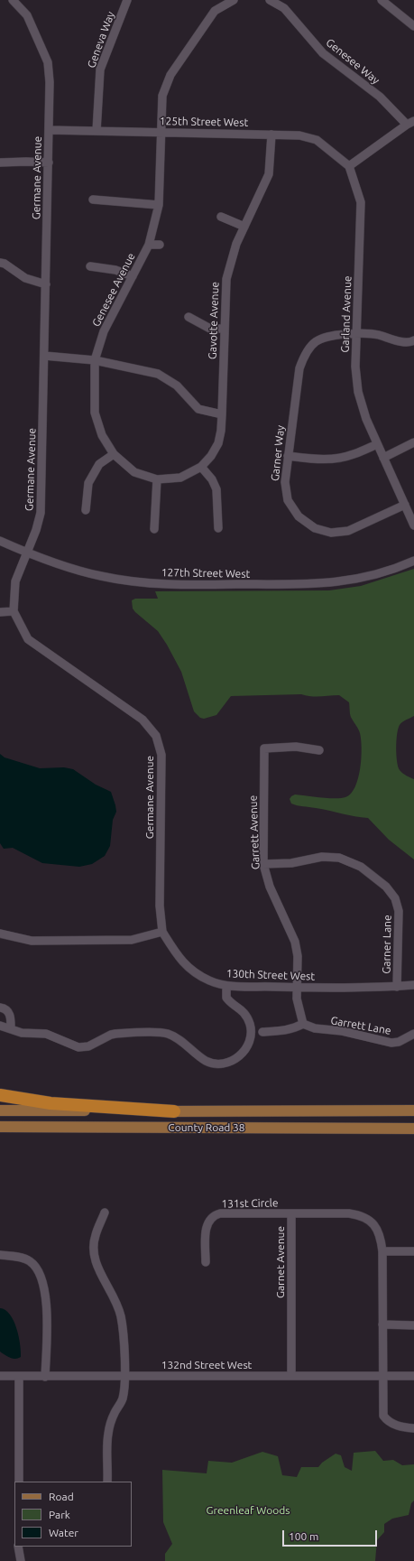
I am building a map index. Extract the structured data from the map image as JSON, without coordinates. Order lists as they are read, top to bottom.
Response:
{
  "streets": {
    "main road": ["County Road 38"],
    "street": [
      "Geneva Way",
      "Genesee Way",
      "125th Street West",
      "Germane Avenue",
      "Genesee Avenue",
      "Garland Avenue",
      "Gavotte Avenue",
      "Garner Way",
      "127th Street West",
      "Garrett Avenue",
      "Garner Lane",
      "130th Street West",
      "Garrett Lane",
      "131st Circle",
      "Garnet Avenue",
      "132nd Street West"
    ]
  },
  "crossings": [
    ["Geneva Way", "125th Street West"],
    ["125th Street West", "Germane Avenue"],
    ["125th Street West", "Genesee Avenue"],
    ["125th Street West", "Garland Avenue"],
    ["125th Street West", "Gavotte Avenue"],
    ["Germane Avenue", "127th Street West"],
    ["Germane Avenue", "130th Street West"],
    ["Garland Avenue", "Garner Way"],
    ["Garrett Avenue", "Garner Lane"],
    ["Garrett Avenue", "130th Street West"],
    ["Garrett Avenue", "Garrett Lane"],
    ["Garner Lane", "130th Street West"],
    ["131st Circle", "Garnet Avenue"],
    ["Garnet Avenue", "132nd Street West"]
  ],
  "parks": ["Greenleaf Woods"],
  "legend": ["Road", "Park", "Water"],
  "scale_bar": "100 m"
}
